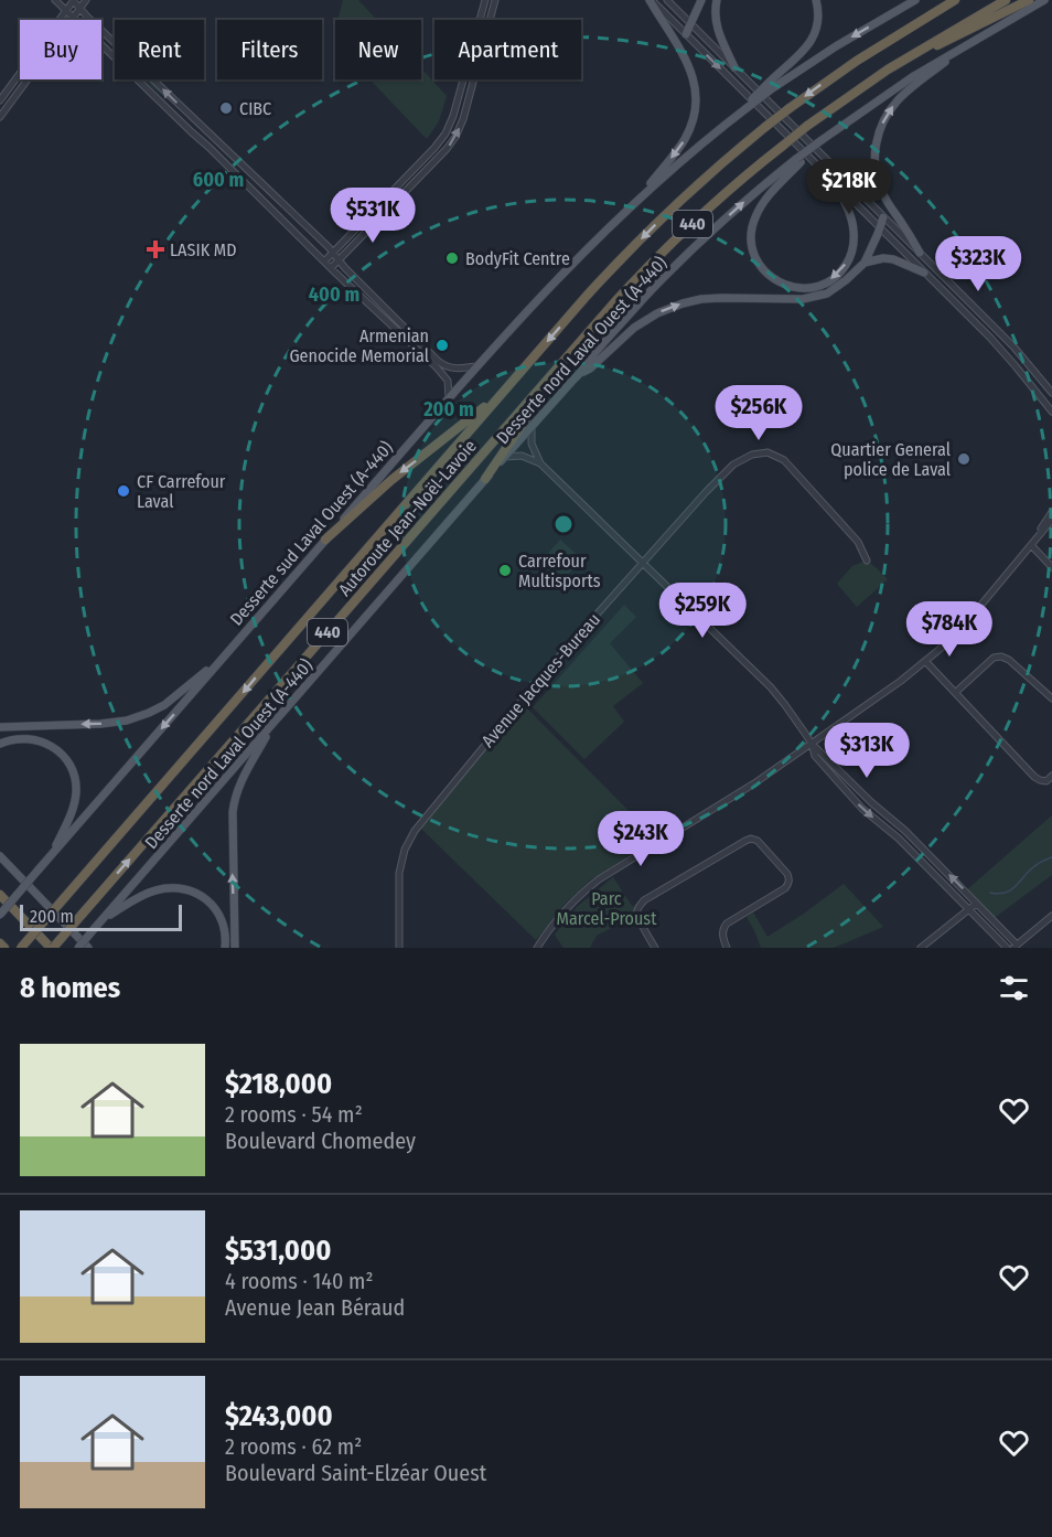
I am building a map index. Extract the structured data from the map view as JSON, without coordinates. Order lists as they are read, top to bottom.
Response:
{
  "streets": {
    "highway": ["440", "Autoroute Jean-Noël-Lavoie"],
    "main road": ["Desserte nord Laval Ouest (A-440)", "Desserte sud Laval Ouest (A-440)"],
    "street": ["Avenue Jacques-Bureau"]
  },
  "parks": ["Parc Marcel-Proust"],
  "places": {
    "other": [
      "CIBC",
      "BodyFit Centre",
      "Armenian Genocide Memorial",
      "Quartier General police de Laval",
      "CF Carrefour Laval",
      "Carrefour Multisports"
    ],
    "health": ["LASIK MD"]
  },
  "scale_bar": "200 m",
  "page": {
    "chip": [
      "Buy",
      "Rent",
      "Filters",
      "New",
      "Apartment"
    ],
    "price": [
      "$218K",
      "$531K",
      "$323K",
      "$256K",
      "$259K",
      "$784K",
      "$313K",
      "$243K"
    ],
    "scale": "200 m",
    "heading": "8 homes",
    "list": [
      {
        "name": "$218,000",
        "note": "2 rooms · 54 m² · Boulevard Chomedey"
      },
      {
        "name": "$531,000",
        "note": "4 rooms · 140 m² · Avenue Jean Béraud"
      },
      {
        "name": "$243,000",
        "note": "2 rooms · 62 m² · Boulevard Saint-Elzéar Ouest"
      }
    ]
  },
  "rings": ["600 m", "400 m", "200 m"]
}
